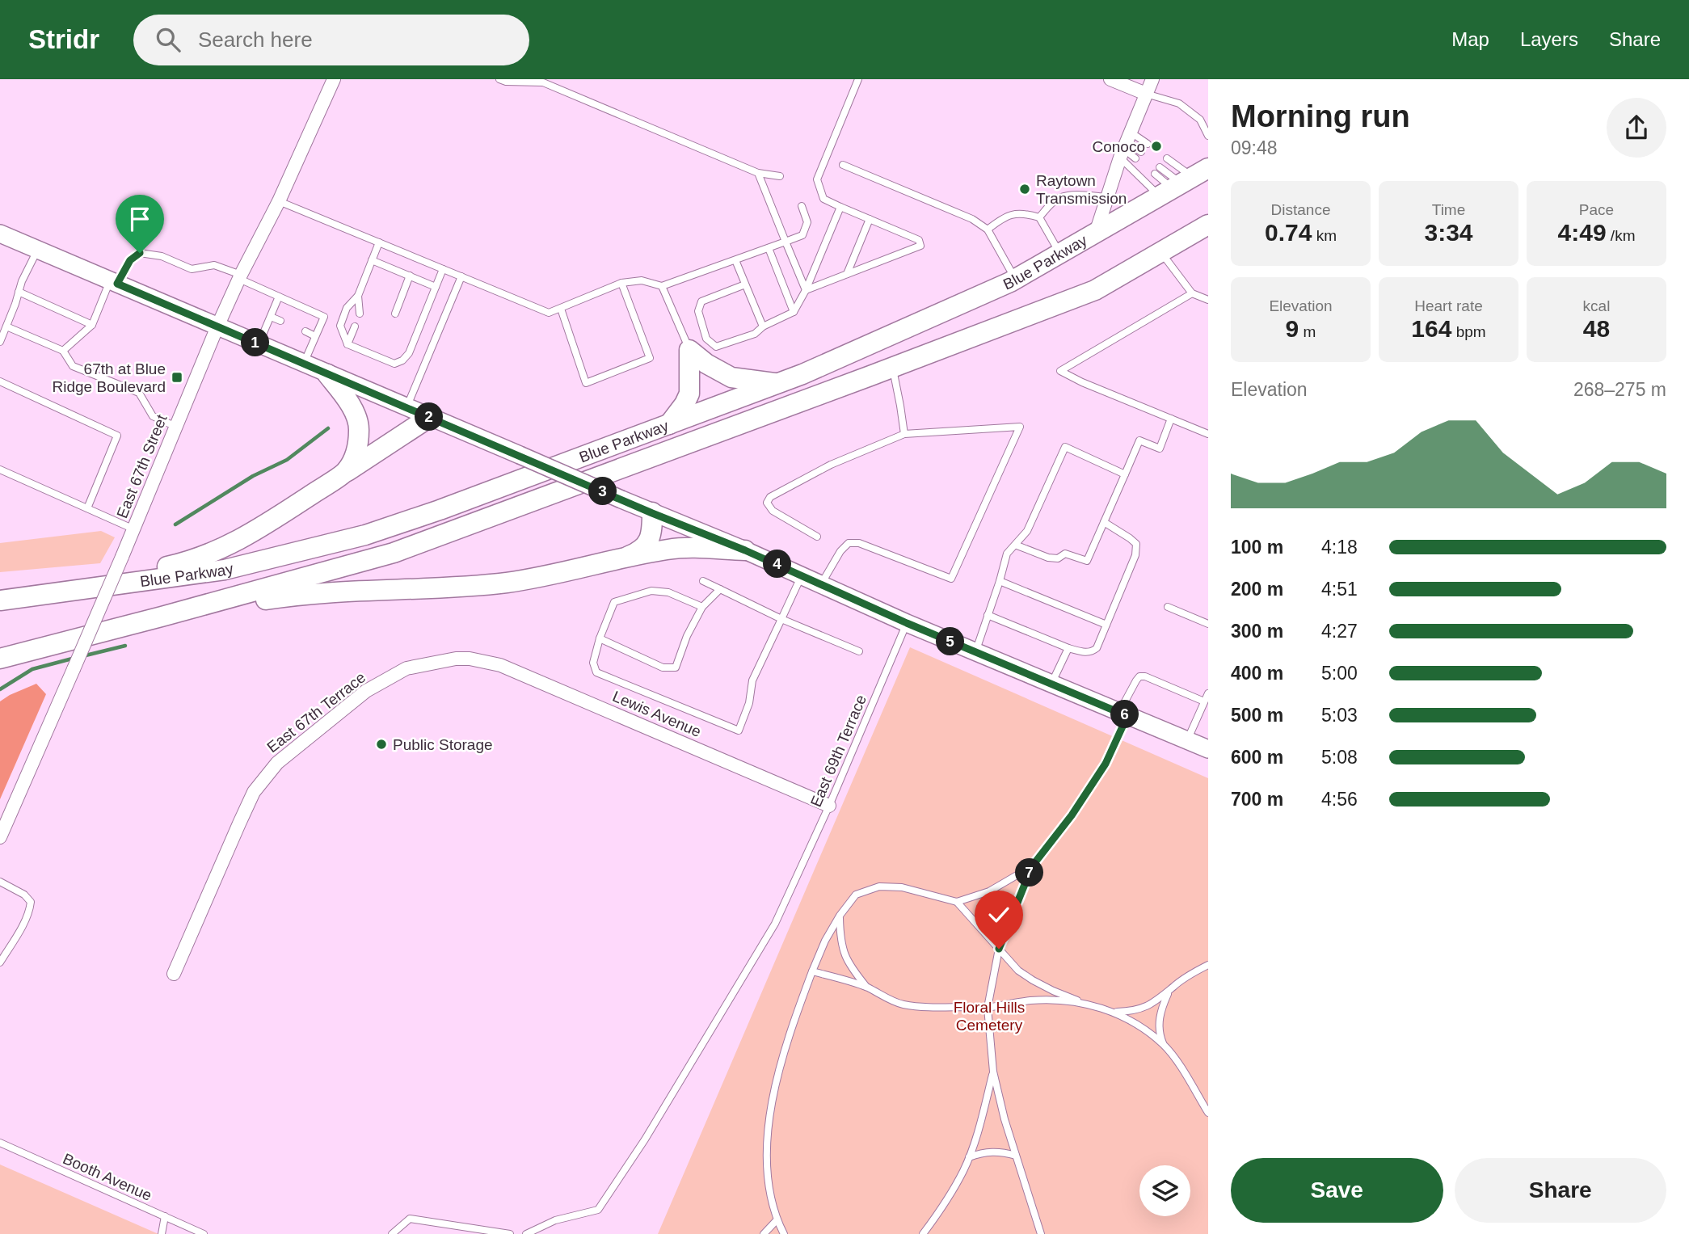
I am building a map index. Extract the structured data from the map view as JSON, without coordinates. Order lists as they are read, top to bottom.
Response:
{
  "streets": {
    "highway": ["Blue Parkway"],
    "street": ["East 67th Street", "East 67th Terrace", "Lewis Avenue"],
    "lane": ["East 69th Terrace", "Booth Avenue"]
  },
  "crossings": [
    ["East 67th Terrace", "Lewis Avenue"],
    ["Lewis Avenue", "East 69th Terrace"]
  ],
  "parks": ["Floral Hills Cemetery"],
  "places": {
    "other": ["Conoco", "Raytown Transmission", "Public Storage"],
    "transit": ["67th at Blue Ridge Boulevard"]
  },
  "page": {
    "header": "Stridr",
    "search": "Search here",
    "nav": ["Map", "Layers", "Share"],
    "heading": ["Morning run", "09:48"],
    "stats": [
      ["Distance", "0.74 km"],
      ["Time", "3:34"],
      ["Pace", "4:49 /km"],
      ["Elevation", "9 m"],
      ["Heart rate", "164 bpm"],
      ["kcal", "48"]
    ],
    "pins": [
      "1",
      "2",
      "3",
      "4",
      "5",
      "6",
      "7"
    ],
    "chart": ["Elevation", "268–275 m"],
    "list": [
      {
        "name": "100 m",
        "note": "4:18"
      },
      {
        "name": "200 m",
        "note": "4:51"
      },
      {
        "name": "300 m",
        "note": "4:27"
      },
      {
        "name": "400 m",
        "note": "5:00"
      },
      {
        "name": "500 m",
        "note": "5:03"
      },
      {
        "name": "600 m",
        "note": "5:08"
      },
      {
        "name": "700 m",
        "note": "4:56"
      }
    ],
    "buttons": ["Save", "Share"]
  }
}
